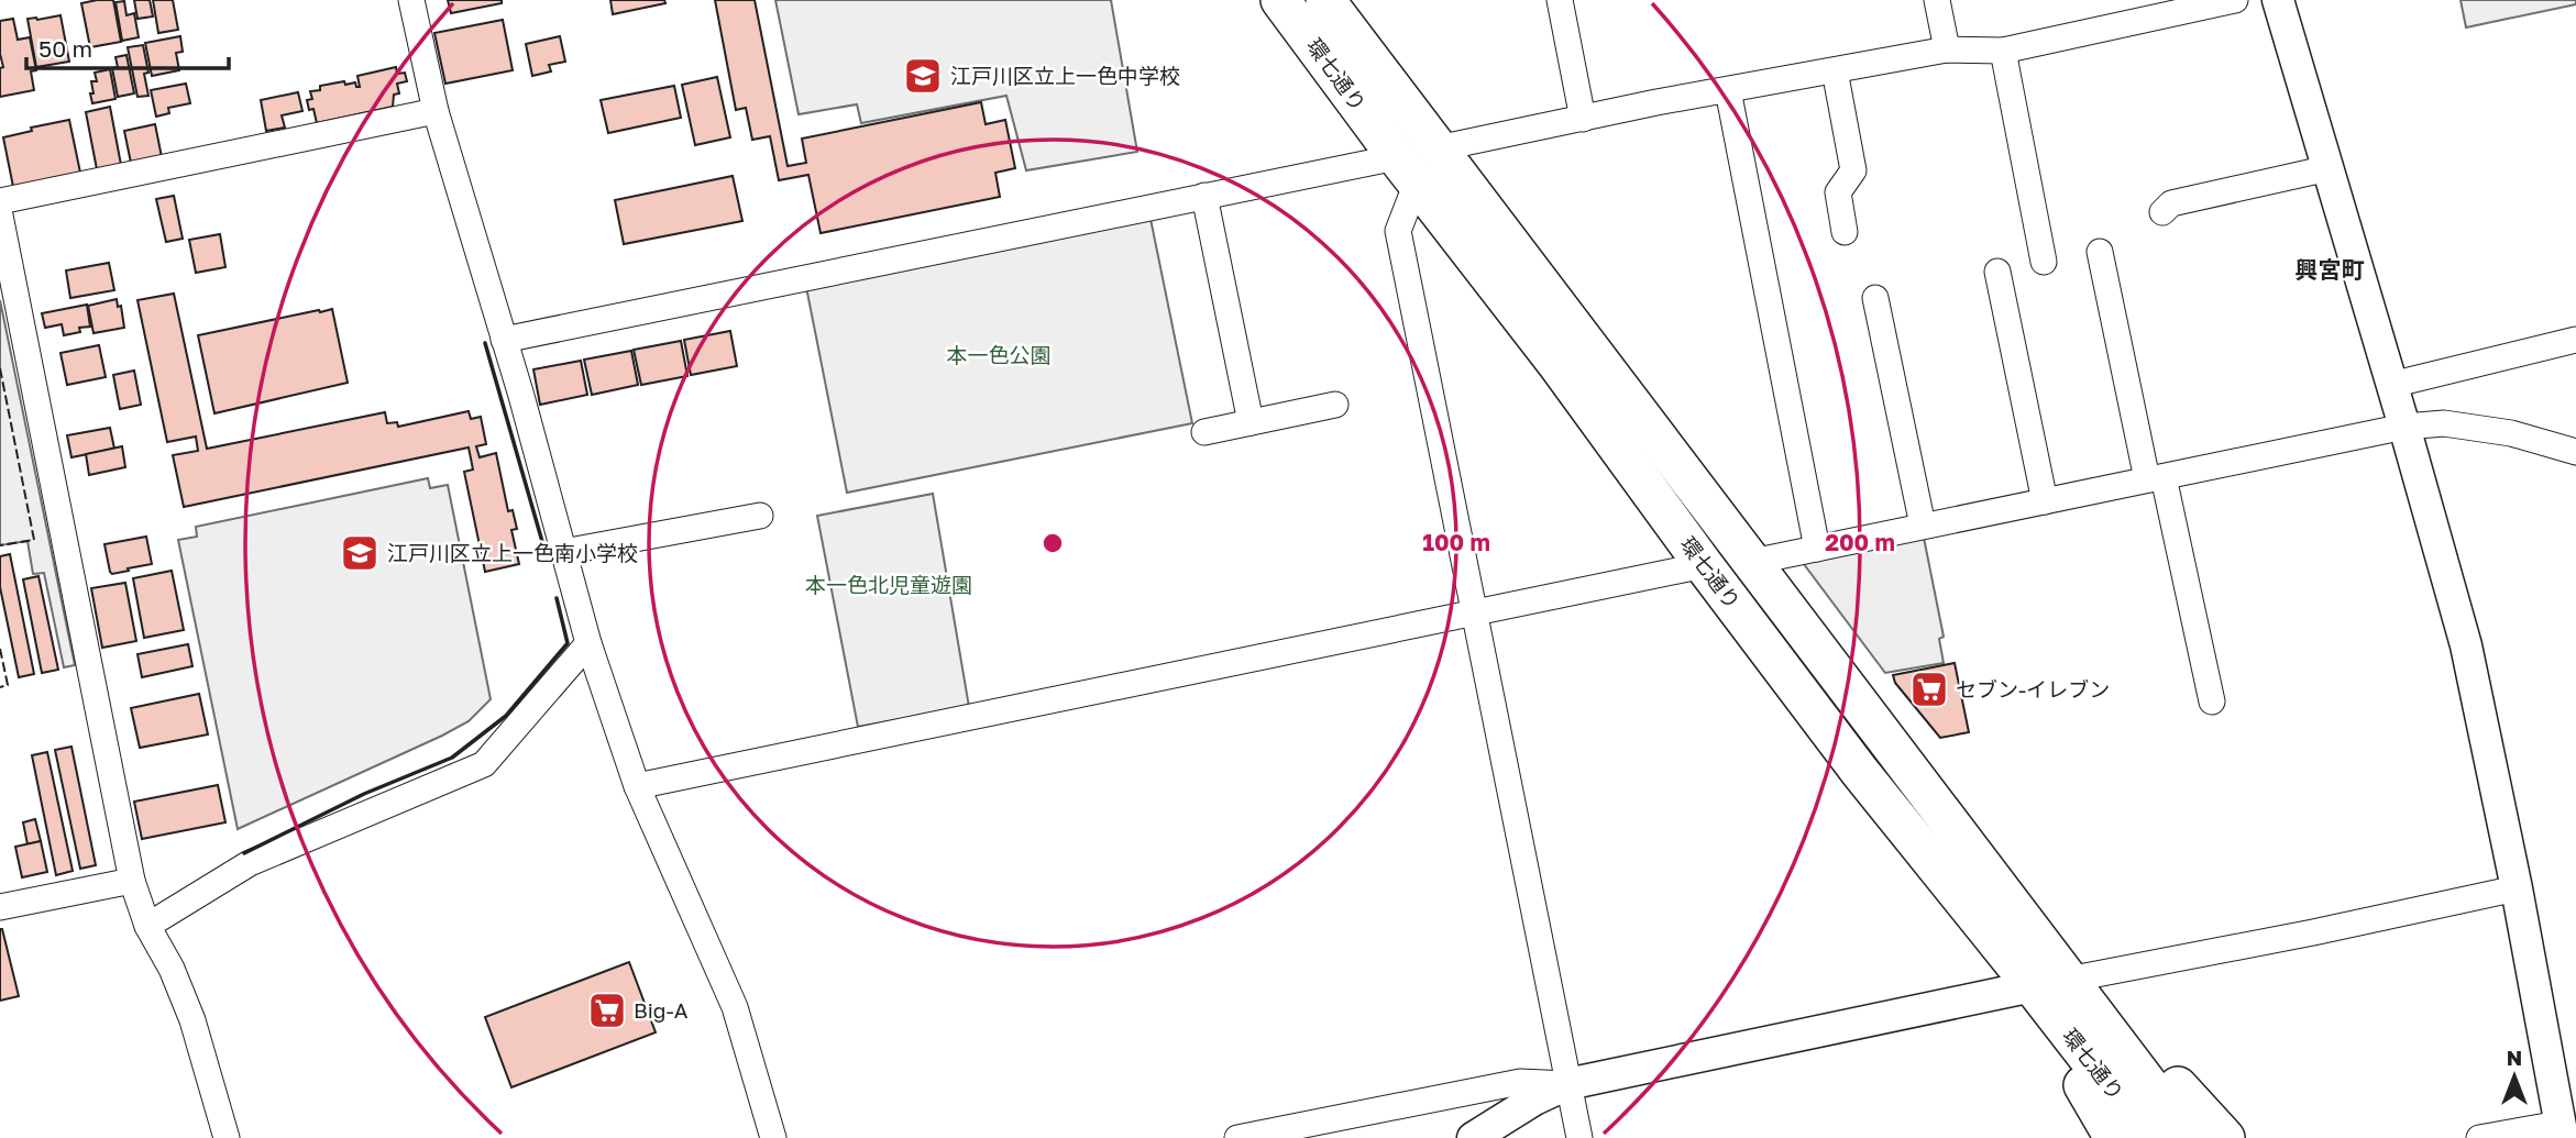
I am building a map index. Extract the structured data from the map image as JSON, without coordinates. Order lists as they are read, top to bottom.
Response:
{
  "streets": {
    "main road": ["環七通り"]
  },
  "districts": ["興宮町"],
  "parks": ["本一色公園", "本一色北児童遊園"],
  "places": {
    "school or university": ["江戸川区立上一色中学校", "江戸川区立上一色南小学校"],
    "supermarket": ["セブン-イレブン", "Big-A"]
  },
  "scale_bar": "50 m",
  "north": "top",
  "rings": ["100 m", "200 m"]
}
